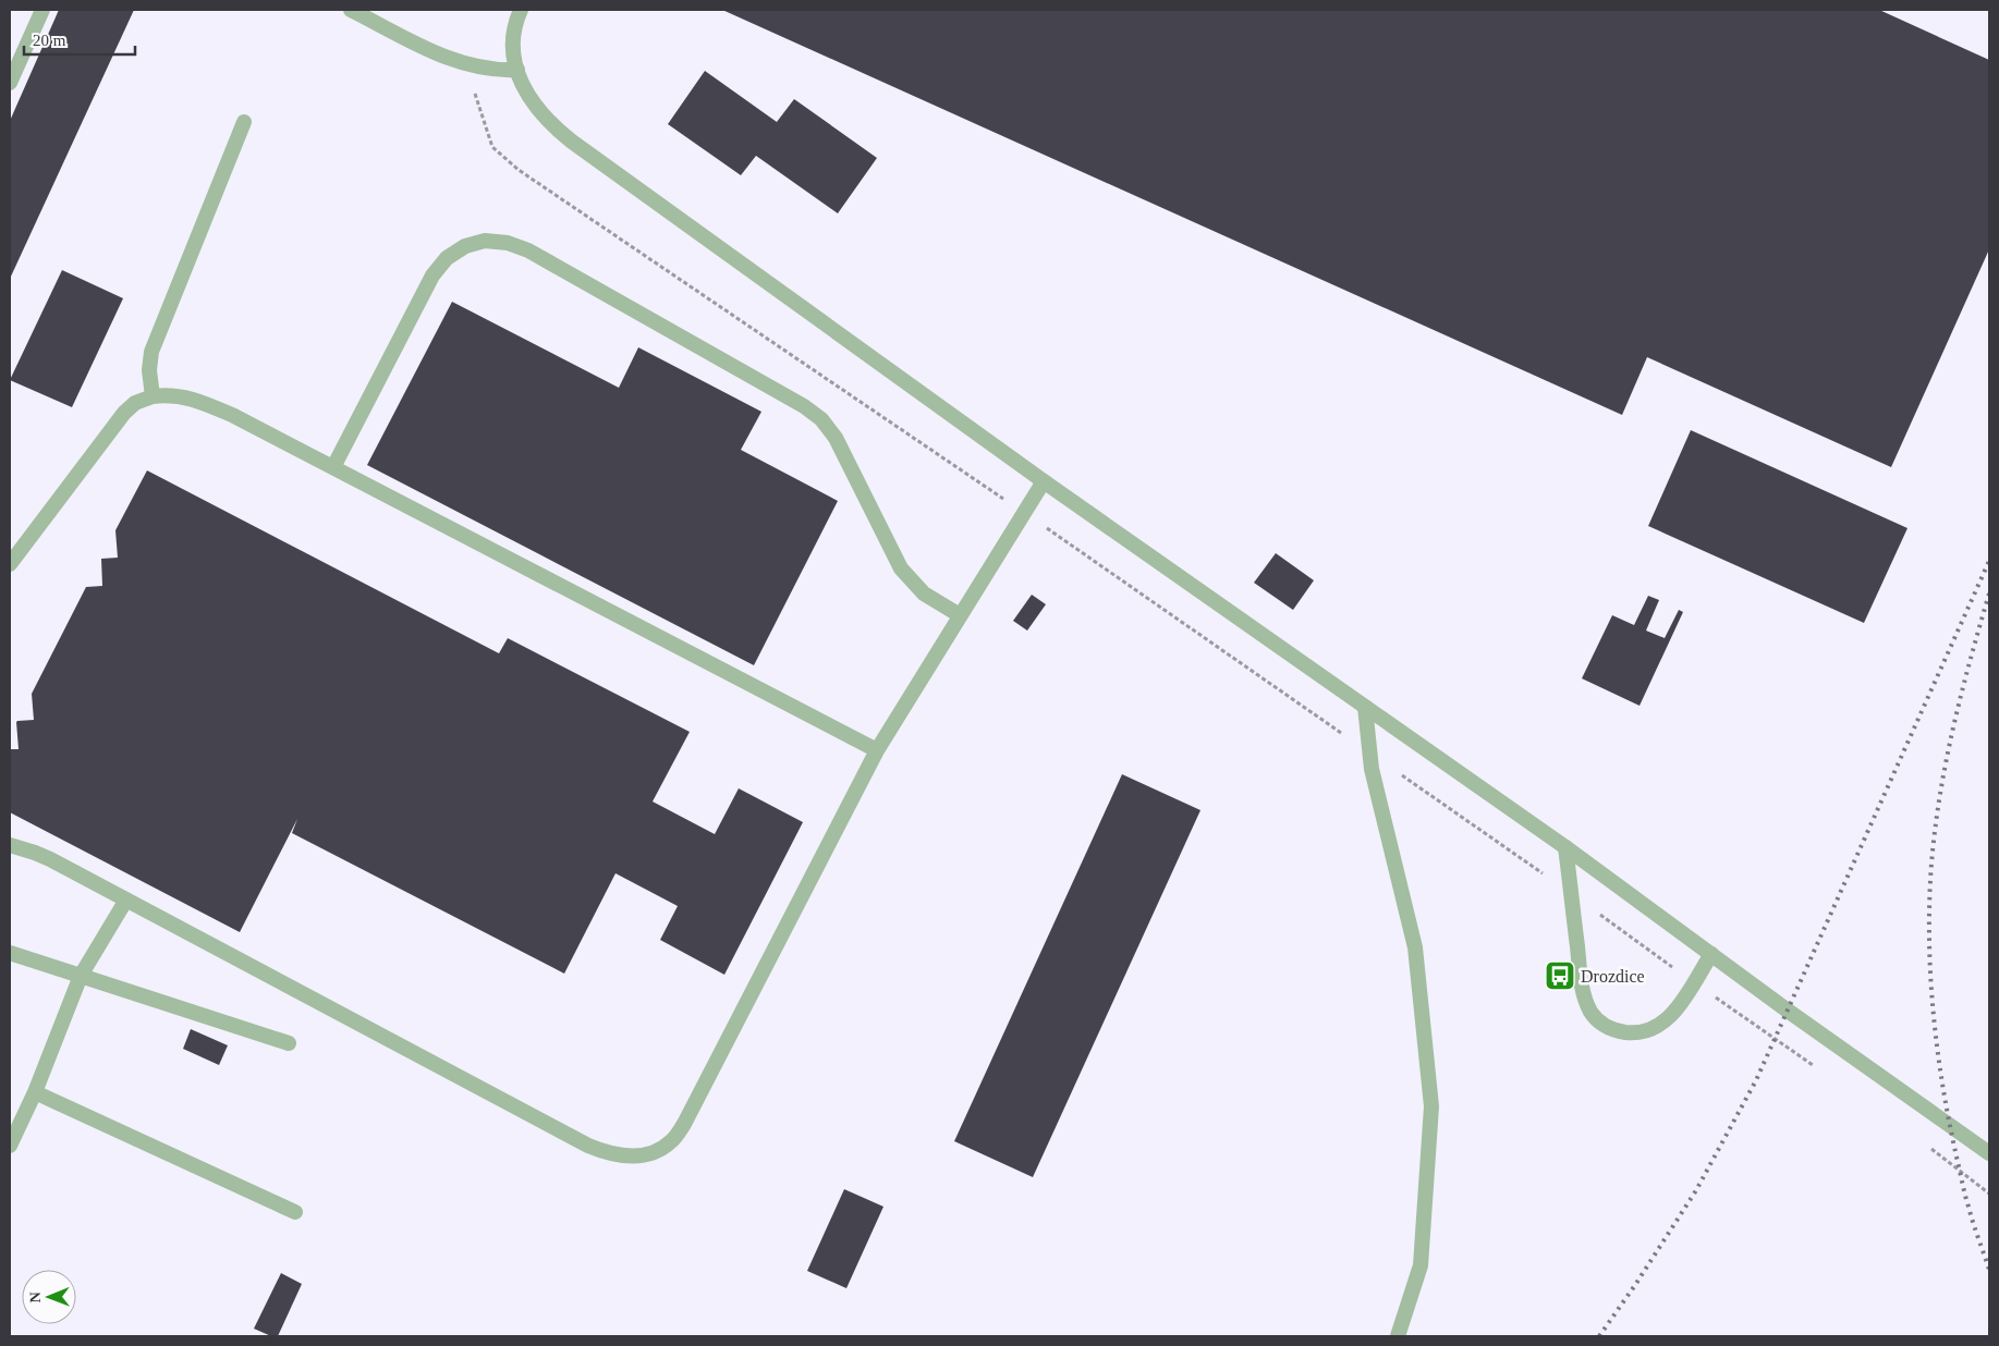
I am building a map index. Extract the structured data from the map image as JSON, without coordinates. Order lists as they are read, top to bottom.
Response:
{
  "places": {
    "bus stop": ["Drozdice"]
  },
  "scale_bar": "20 m",
  "north": "left"
}
